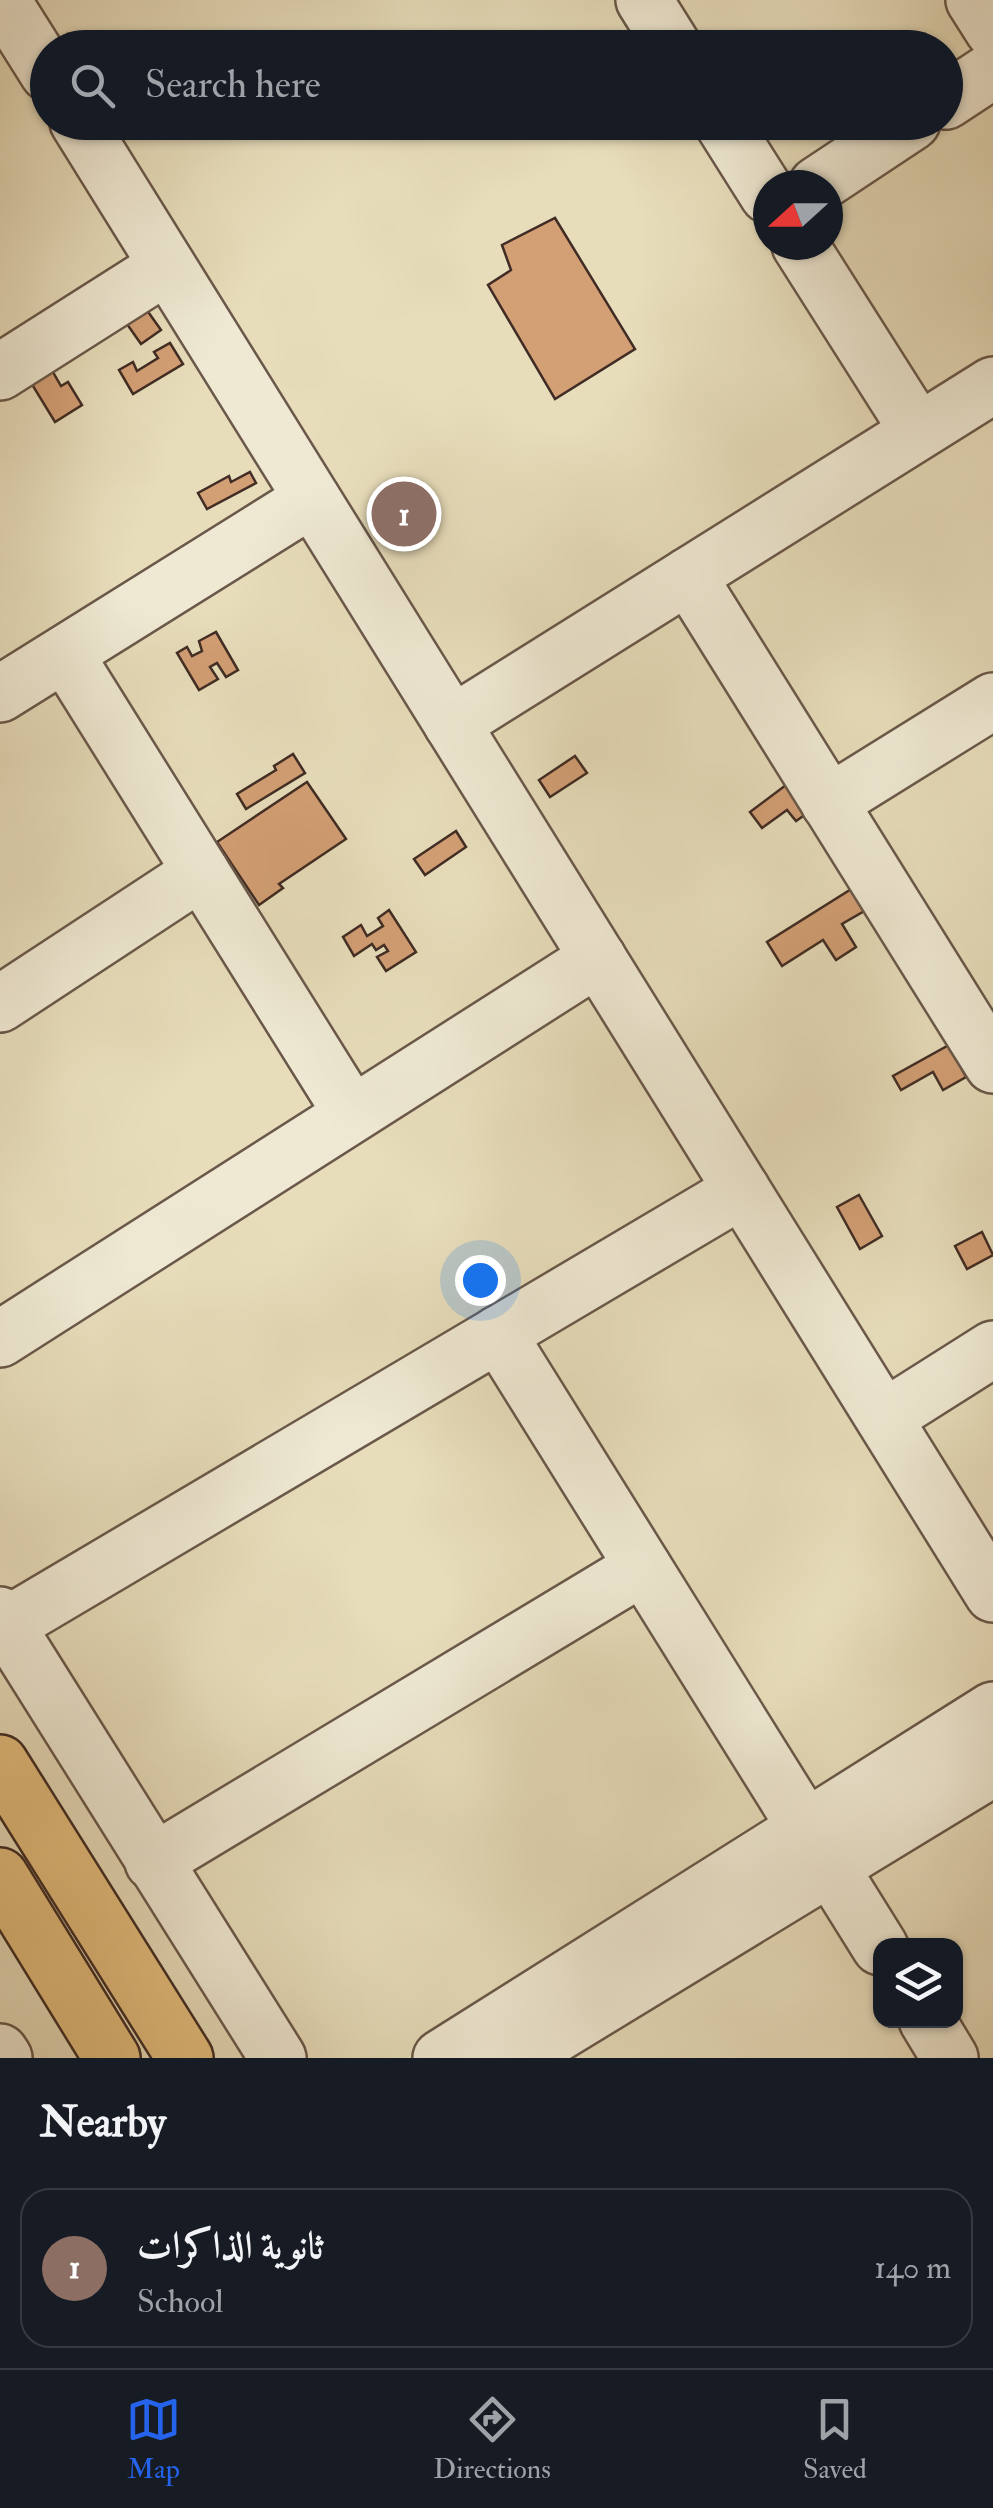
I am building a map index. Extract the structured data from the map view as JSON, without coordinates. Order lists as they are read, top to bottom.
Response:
{
  "north": "left",
  "page": {
    "search": "Search here",
    "pins": "1",
    "heading": "Nearby",
    "list": [
      {
        "mark": "1",
        "name": "ثانوية الذاكرات",
        "note": "School",
        "value": "140 m"
      }
    ],
    "nav": ["Map", "Directions", "Saved"]
  }
}
